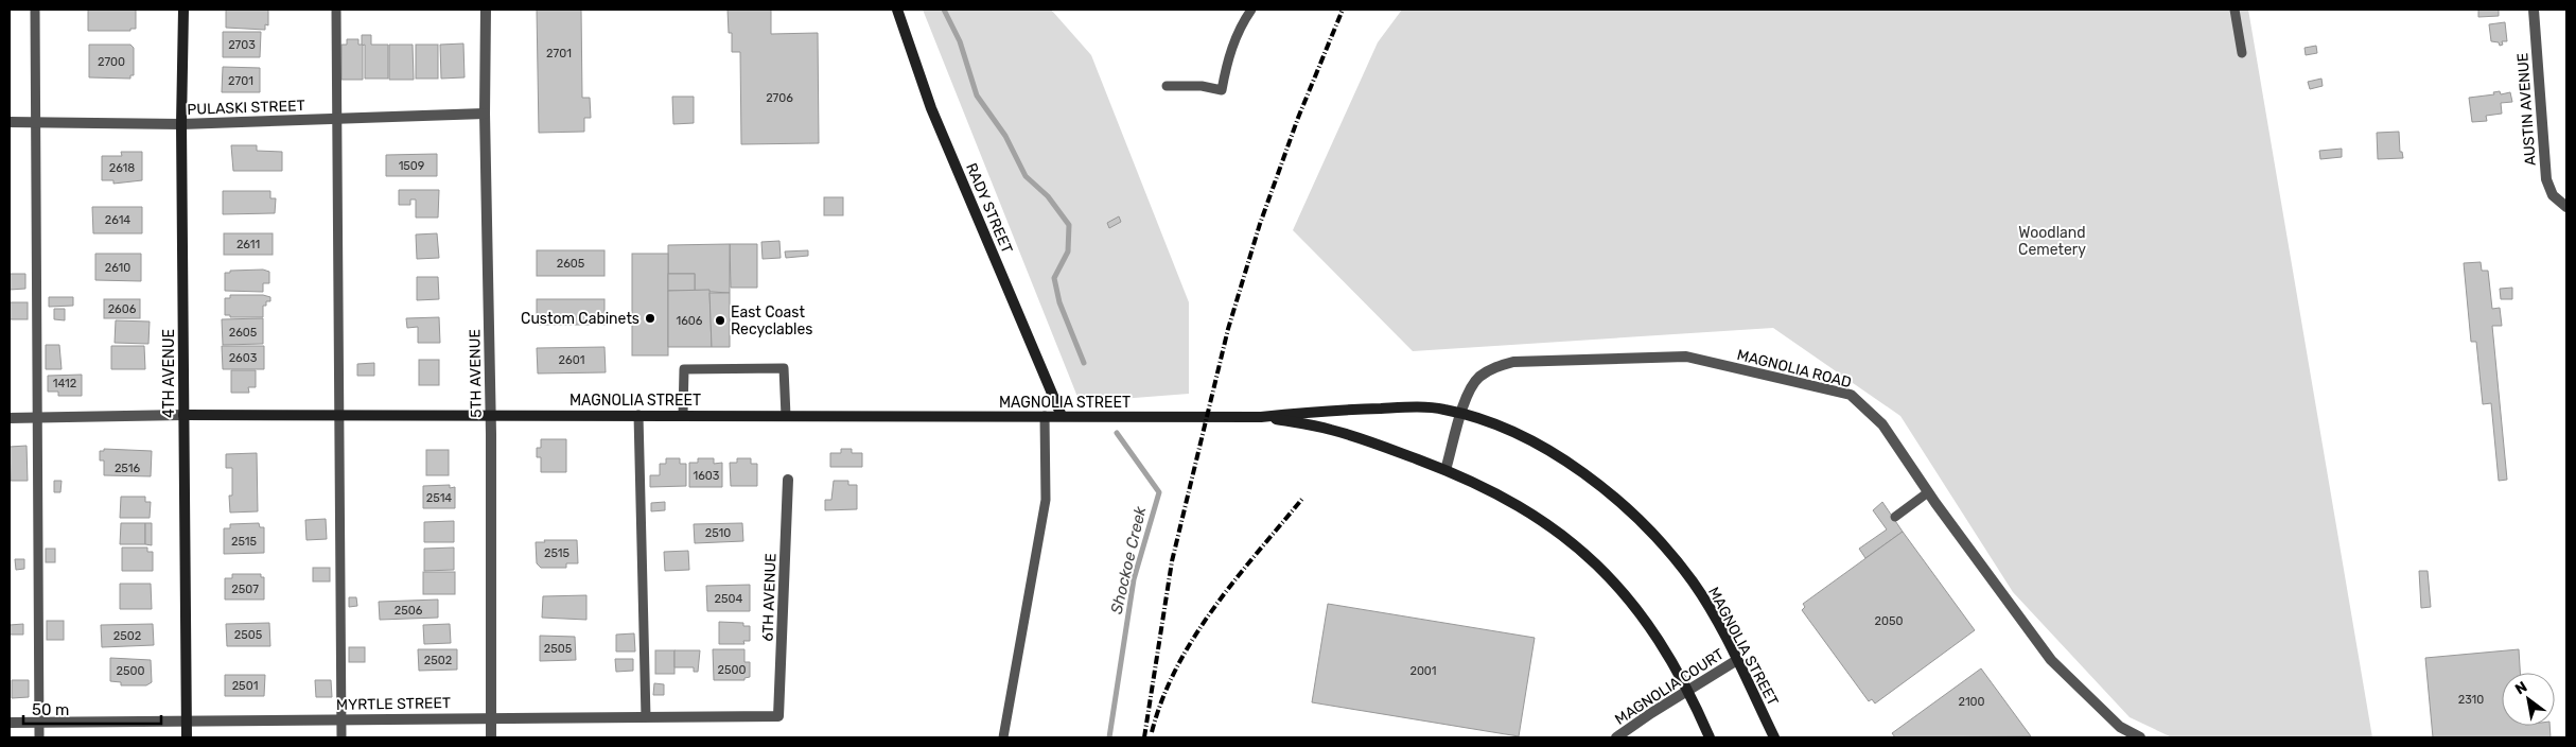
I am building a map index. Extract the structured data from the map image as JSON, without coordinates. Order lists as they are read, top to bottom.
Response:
{
  "streets": {
    "main road": ["RADY STREET", "4TH AVENUE", "MAGNOLIA STREET"],
    "street": [
      "PULASKI STREET",
      "AUSTIN AVENUE",
      "MAGNOLIA ROAD",
      "5TH AVENUE",
      "6TH AVENUE",
      "MAGNOLIA COURT",
      "MYRTLE STREET"
    ]
  },
  "crossings": [
    ["PULASKI STREET", "4TH AVENUE"],
    ["PULASKI STREET", "5TH AVENUE"],
    ["RADY STREET", "MAGNOLIA STREET"],
    ["MAGNOLIA ROAD", "MAGNOLIA STREET"],
    ["4TH AVENUE", "MAGNOLIA STREET"],
    ["4TH AVENUE", "MYRTLE STREET"],
    ["5TH AVENUE", "MAGNOLIA STREET"],
    ["5TH AVENUE", "MYRTLE STREET"],
    ["MAGNOLIA STREET", "MAGNOLIA COURT"],
    ["6TH AVENUE", "MYRTLE STREET"]
  ],
  "water": ["Shockoe Creek"],
  "parks": ["Woodland Cemetery"],
  "places": ["Custom Cabinets", "East Coast Recyclables"],
  "house_numbers": [
    "2703",
    "2701",
    "2700",
    "2701",
    "2706",
    "1509",
    "2618",
    "2614",
    "2611",
    "2605",
    "2610",
    "2606",
    "1606",
    "2605",
    "2603",
    "2601",
    "1412",
    "2516",
    "1603",
    "2514",
    "2510",
    "2515",
    "2515",
    "2507",
    "2504",
    "2506",
    "2050",
    "2505",
    "2502",
    "2505",
    "2502",
    "2500",
    "2500",
    "2001",
    "2501",
    "2310",
    "2100"
  ],
  "scale_bar": "50 m",
  "north": "top left"
}
